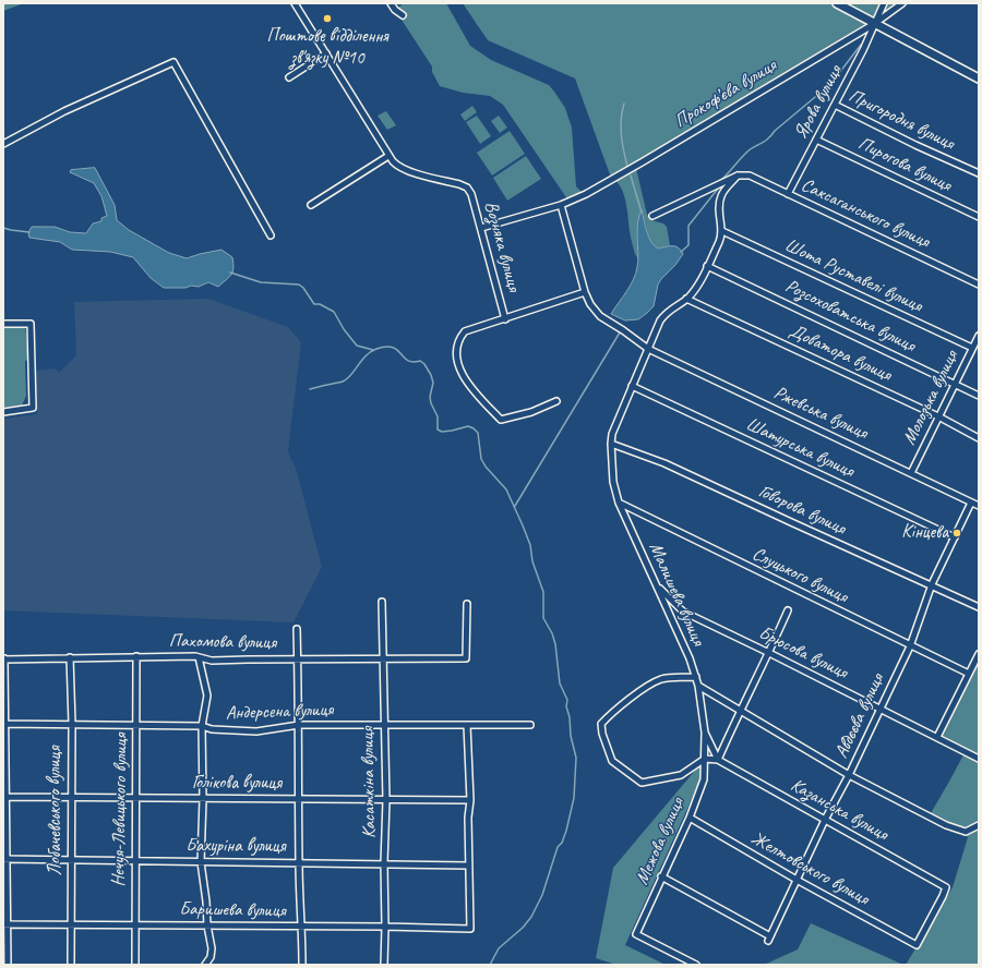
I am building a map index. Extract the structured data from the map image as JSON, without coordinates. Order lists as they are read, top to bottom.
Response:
{
  "streets": {
    "street": [
      "Прокоф’єва вулиця",
      "Ярова вулиця",
      "Пригородня вулиця",
      "Пирогова вулиця",
      "Саксаганського вулиця",
      "Возняка вулиця",
      "Шота Руставелі вулиця",
      "Розсоховатська вулиця",
      "Доватора вулиця",
      "Молозька вулиця",
      "Ржевська вулиця",
      "Шатурська вулиця",
      "Говорова вулиця",
      "Слуцького вулиця",
      "Малишева вулиця",
      "Пахомова вулиця",
      "Брюсова вулиця",
      "Андерсена вулиця",
      "Авдєєва вулиця",
      "Касаткіна вулиця",
      "Голікова вулиця",
      "Нечуя-Левицького вулиця",
      "Казанська вулиця",
      "Лобачевського вулиця",
      "Межова вулиця",
      "Бахуріна вулиця",
      "Желтовського вулиця",
      "Баришева вулиця"
    ]
  },
  "crossings": [
    ["Прокоф’єва вулиця", "Ярова вулиця"],
    ["Прокоф’єва вулиця", "Возняка вулиця"],
    ["Прокоф’єва вулиця", "Ржевська вулиця"],
    ["Ярова вулиця", "Пригородня вулиця"],
    ["Ярова вулиця", "Пирогова вулиця"],
    ["Ярова вулиця", "Саксаганського вулиця"],
    ["Шота Руставелі вулиця", "Молозька вулиця"],
    ["Шота Руставелі вулиця", "Малишева вулиця"],
    ["Розсоховатська вулиця", "Молозька вулиця"],
    ["Розсоховатська вулиця", "Малишева вулиця"],
    ["Доватора вулиця", "Молозька вулиця"],
    ["Доватора вулиця", "Малишева вулиця"],
    ["Молозька вулиця", "Ржевська вулиця"],
    ["Ржевська вулиця", "Малишева вулиця"],
    ["Ржевська вулиця", "Авдєєва вулиця"],
    ["Шатурська вулиця", "Малишева вулиця"],
    ["Шатурська вулиця", "Авдєєва вулиця"],
    ["Говорова вулиця", "Малишева вулиця"],
    ["Говорова вулиця", "Авдєєва вулиця"],
    ["Слуцького вулиця", "Малишева вулиця"],
    ["Слуцького вулиця", "Авдєєва вулиця"],
    ["Малишева вулиця", "Брюсова вулиця"],
    ["Малишева вулиця", "Казанська вулиця"],
    ["Малишева вулиця", "Межова вулиця"],
    ["Пахомова вулиця", "Касаткіна вулиця"],
    ["Пахомова вулиця", "Нечуя-Левицького вулиця"],
    ["Пахомова вулиця", "Лобачевського вулиця"],
    ["Брюсова вулиця", "Авдєєва вулиця"],
    ["Андерсена вулиця", "Касаткіна вулиця"],
    ["Андерсена вулиця", "Нечуя-Левицького вулиця"],
    ["Андерсена вулиця", "Лобачевського вулиця"],
    ["Авдєєва вулиця", "Казанська вулиця"],
    ["Авдєєва вулиця", "Межова вулиця"],
    ["Авдєєва вулиця", "Желтовського вулиця"],
    ["Касаткіна вулиця", "Голікова вулиця"],
    ["Касаткіна вулиця", "Бахуріна вулиця"],
    ["Касаткіна вулиця", "Баришева вулиця"],
    ["Голікова вулиця", "Нечуя-Левицького вулиця"],
    ["Голікова вулиця", "Лобачевського вулиця"],
    ["Нечуя-Левицького вулиця", "Бахуріна вулиця"],
    ["Нечуя-Левицького вулиця", "Баришева вулиця"],
    ["Казанська вулиця", "Межова вулиця"],
    ["Казанська вулиця", "Желтовського вулиця"],
    ["Лобачевського вулиця", "Бахуріна вулиця"],
    ["Лобачевського вулиця", "Баришева вулиця"],
    ["Межова вулиця", "Желтовського вулиця"],
    ["Бахуріна вулиця", "Баришева вулиця"]
  ],
  "places": ["Поштове відділення зв'язку №10", "Кінцева"]
}
